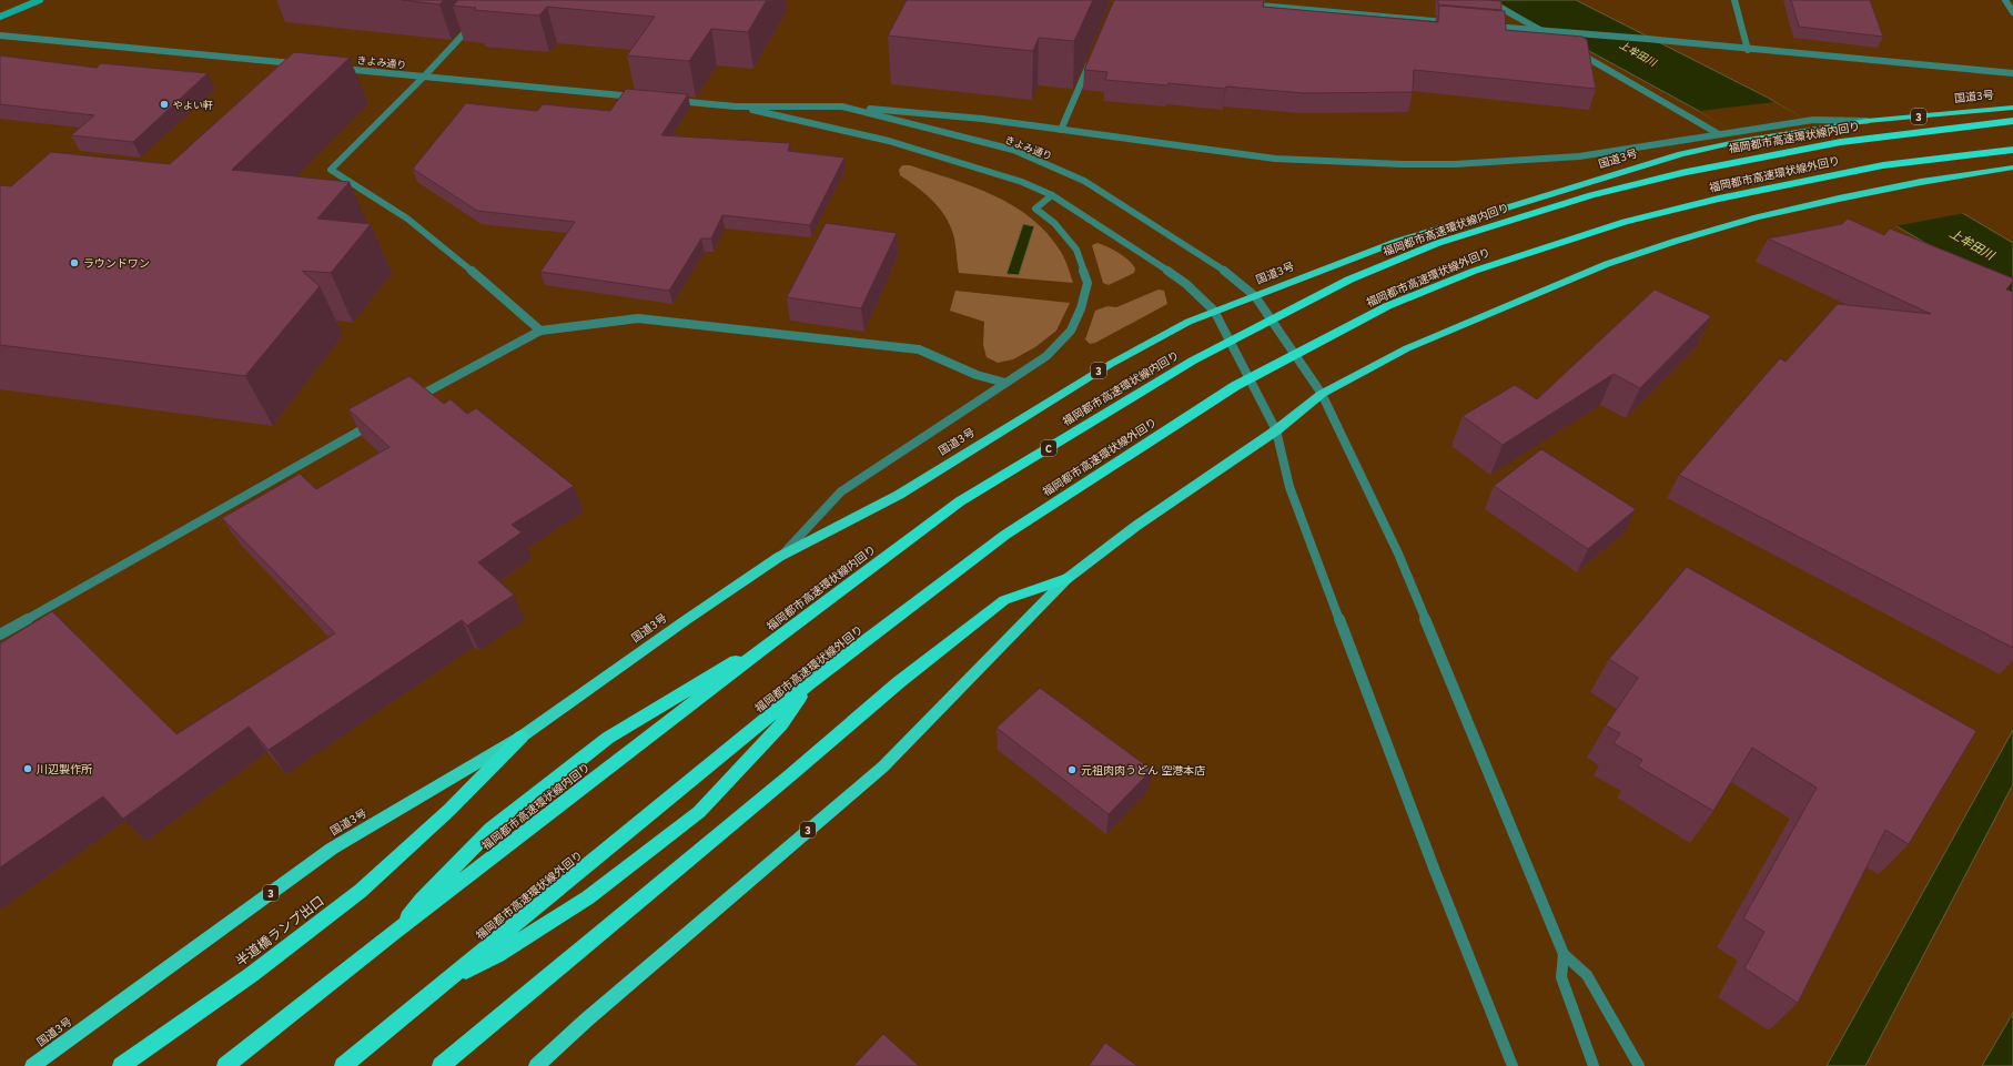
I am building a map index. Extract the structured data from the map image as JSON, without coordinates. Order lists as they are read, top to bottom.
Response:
{
  "streets": {
    "highway": [
      "国道3号",
      "3",
      "福岡都市高速環状線内回り",
      "福岡都市高速環状線外回り",
      "C",
      "半道橋ランプ出口"
    ],
    "street": ["きよみ通り"]
  },
  "crossings": [
    ["きよみ通り", "国道3号"],
    ["きよみ通り", "3"],
    ["国道3号", "半道橋ランプ出口"]
  ],
  "water": ["上牟田川"],
  "places": [
    "やよい軒",
    "ラウンドワン",
    "川辺製作所",
    "元祖肉肉うどん 空港本店"
  ]
}
